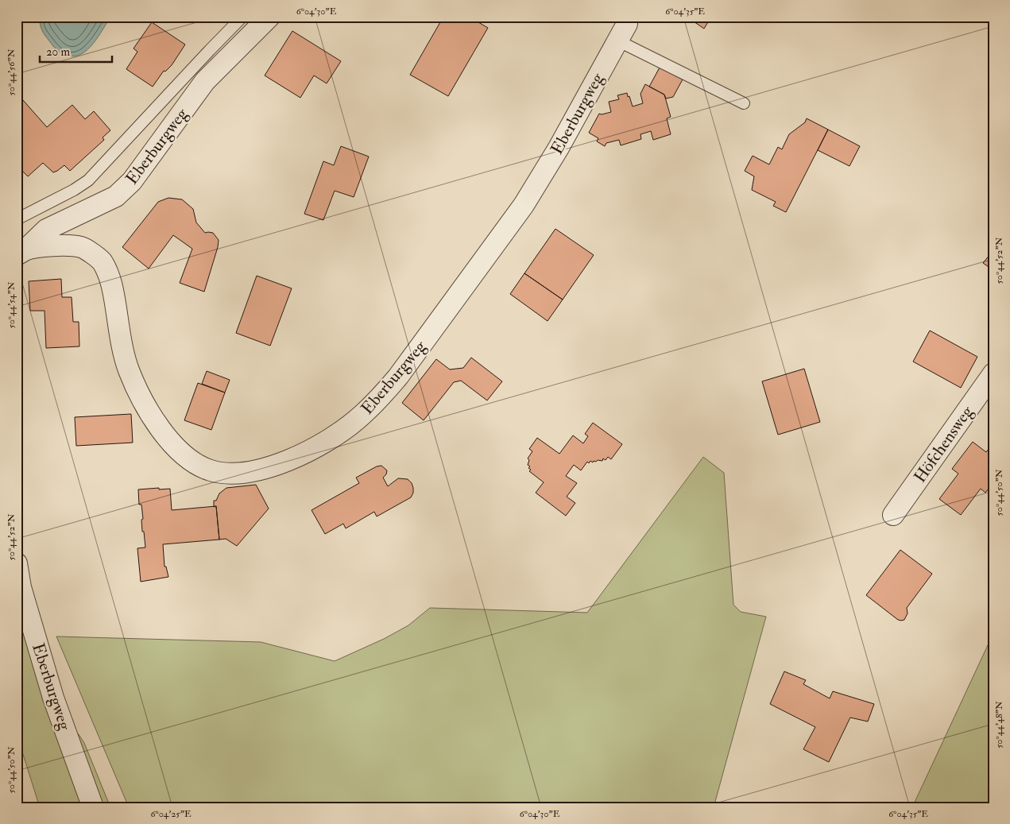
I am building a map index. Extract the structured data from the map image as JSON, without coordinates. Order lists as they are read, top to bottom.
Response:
{
  "streets": {
    "street": ["Eberburgweg", "Höfchensweg"]
  },
  "scale_bar": "20 m",
  "coordinates": [
    "6°04'30\"E",
    "6°04'35\"E",
    "50°44'56\"N",
    "50°44'52\"N",
    "50°44'54\"N",
    "50°44'50\"N",
    "50°44'48\"N",
    "6°04'25\"E"
  ]
}
